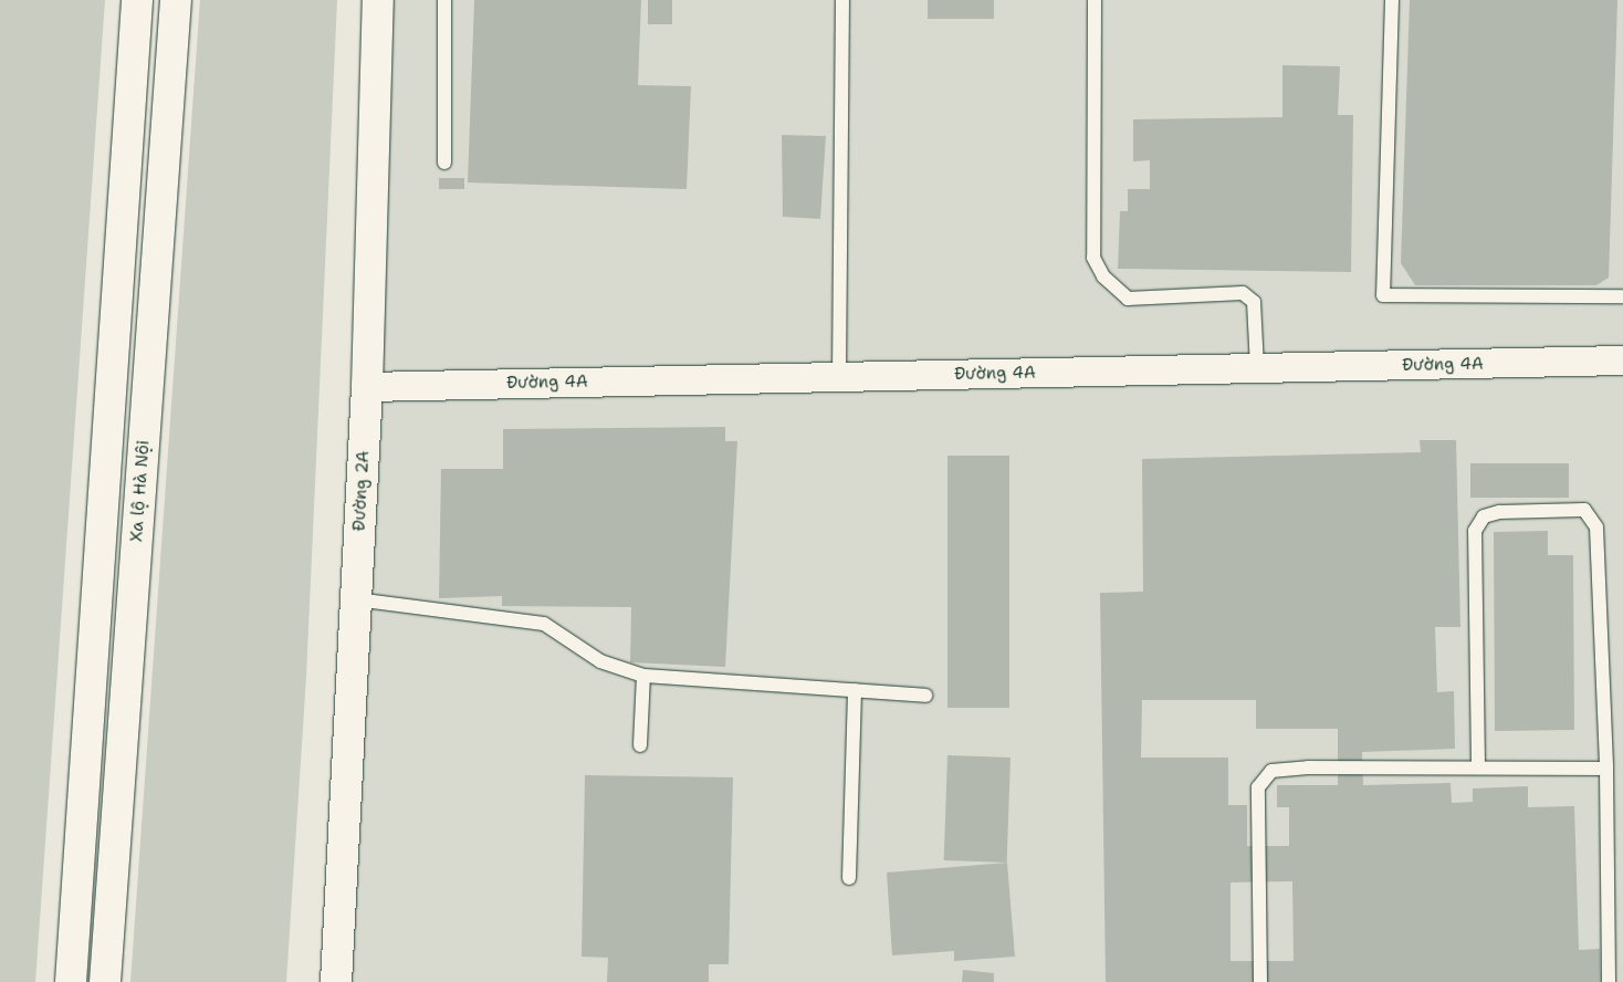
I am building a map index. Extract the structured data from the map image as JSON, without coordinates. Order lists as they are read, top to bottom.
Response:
{
  "streets": {
    "main road": ["Xa lộ Hà Nội", "Đường 2A"],
    "street": ["Đường 4A"]
  },
  "crossings": [
    ["Đường 4A", "Đường 2A"]
  ]
}
